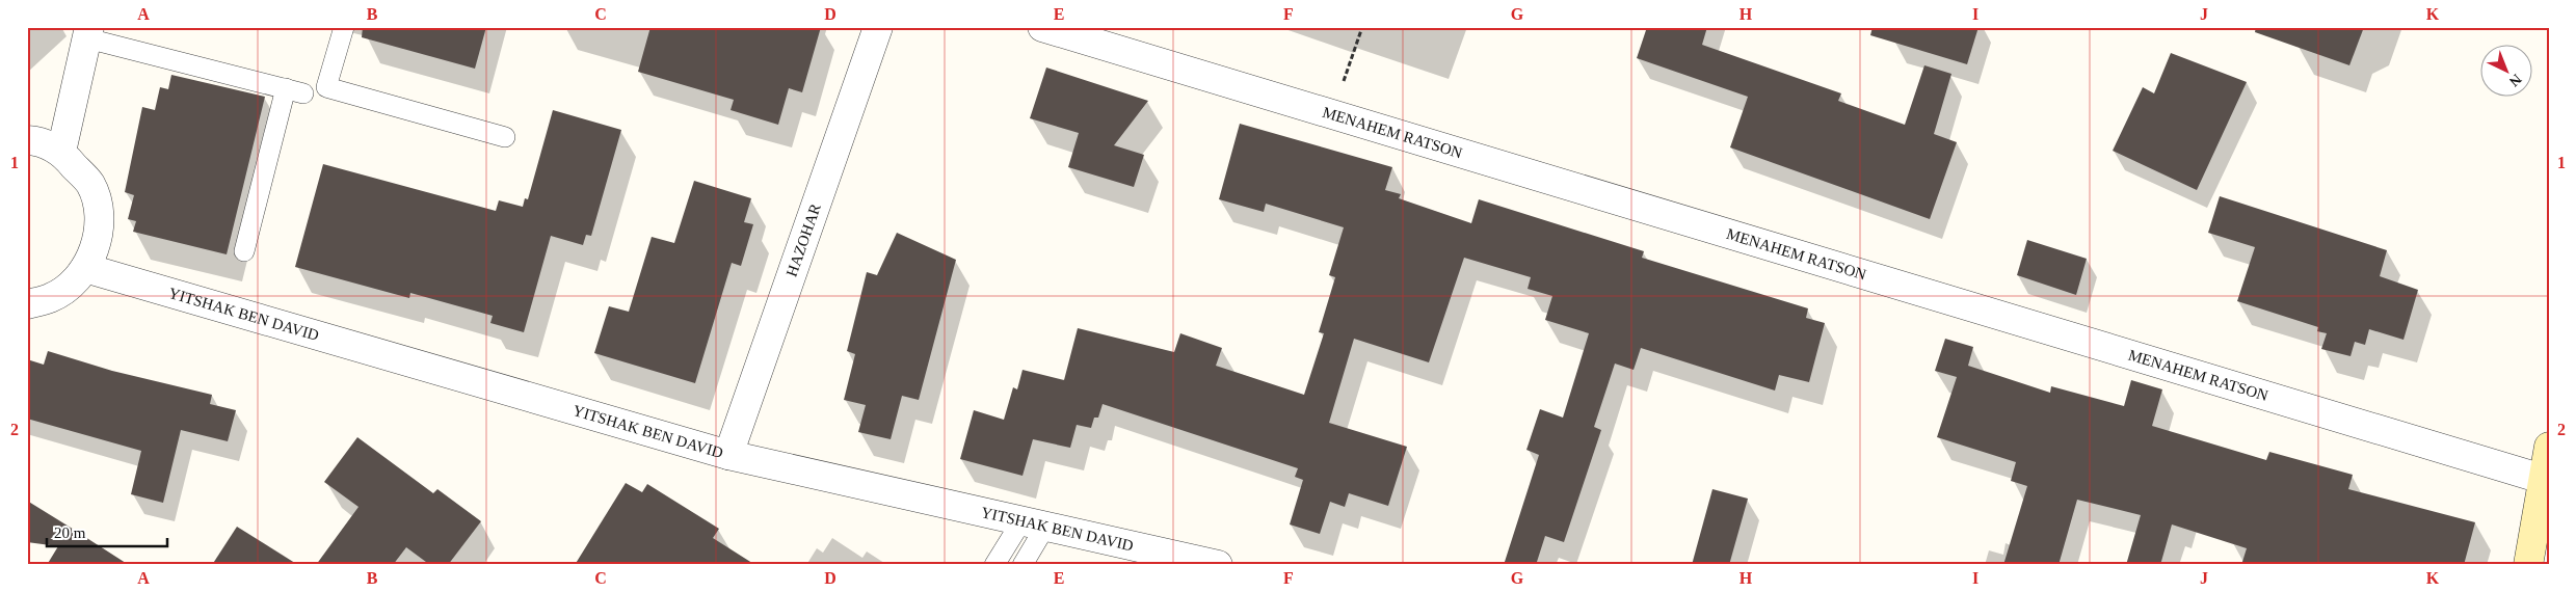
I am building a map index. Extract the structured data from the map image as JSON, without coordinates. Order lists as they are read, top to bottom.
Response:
{
  "streets": {
    "street": ["MENAHEM RATSON", "HAZOHAR", "YITSHAK BEN DAVID"]
  },
  "crossings": [
    ["HAZOHAR", "YITSHAK BEN DAVID"]
  ],
  "scale_bar": "20 m",
  "north": "bottom right",
  "grid": {
    "columns": [
      "A",
      "B",
      "C",
      "D",
      "E",
      "F",
      "G",
      "H",
      "I",
      "J",
      "K"
    ],
    "rows": ["1", "2"]
  }
}
